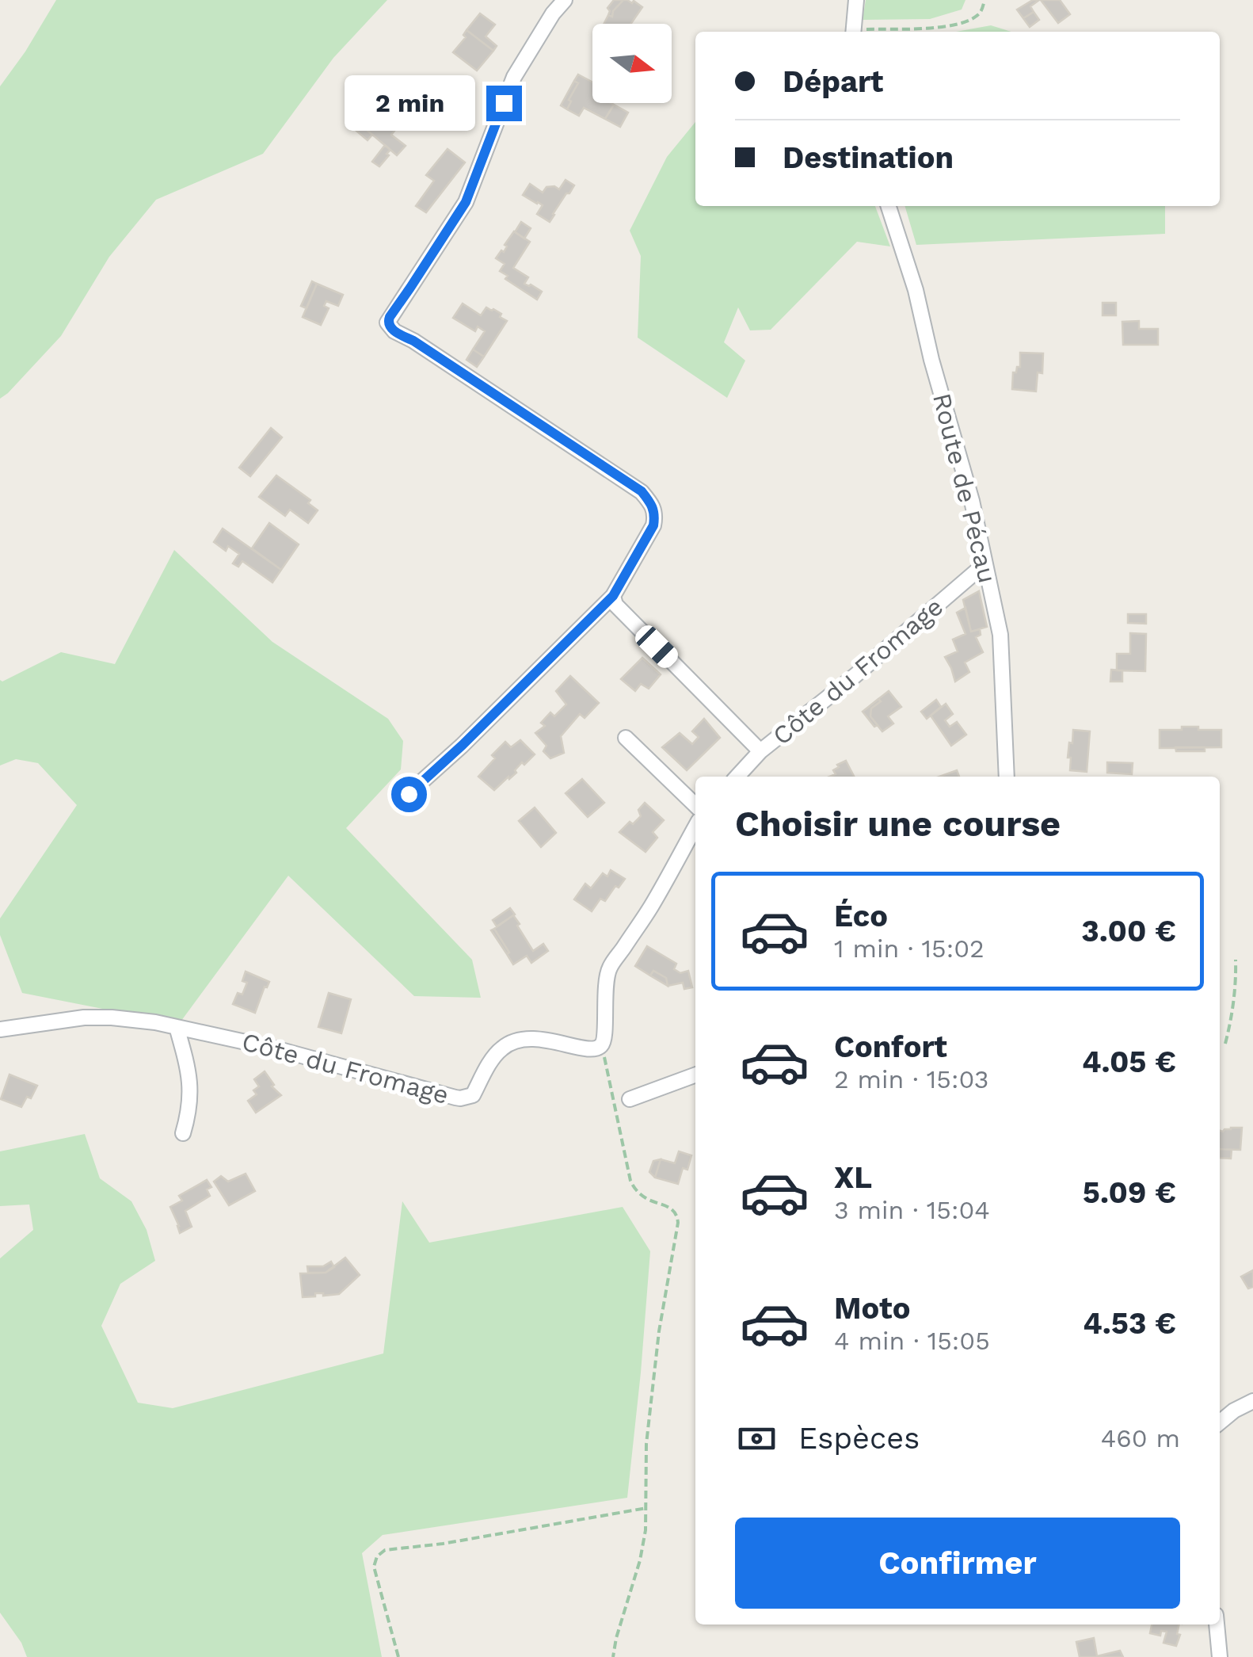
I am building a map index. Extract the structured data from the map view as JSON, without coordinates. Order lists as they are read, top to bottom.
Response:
{
  "streets": {
    "street": ["Route de Pécau", "Côte du Fromage"]
  },
  "crossings": [
    ["Route de Pécau", "Côte du Fromage"]
  ],
  "north": "right",
  "page": {
    "banner": ["Départ", "Destination"],
    "bubble": "2 min",
    "heading": "Choisir une course",
    "list": [
      {
        "name": "Éco",
        "note": "1 min · 15:02",
        "value": "3.00 €"
      },
      {
        "name": "Confort",
        "note": "2 min · 15:03",
        "value": "4.05 €"
      },
      {
        "name": "XL",
        "note": "3 min · 15:04",
        "value": "5.09 €"
      },
      {
        "name": "Moto",
        "note": "4 min · 15:05",
        "value": "4.53 €"
      }
    ],
    "pay": ["Espèces", "460 m"],
    "buttons": "Confirmer"
  }
}
